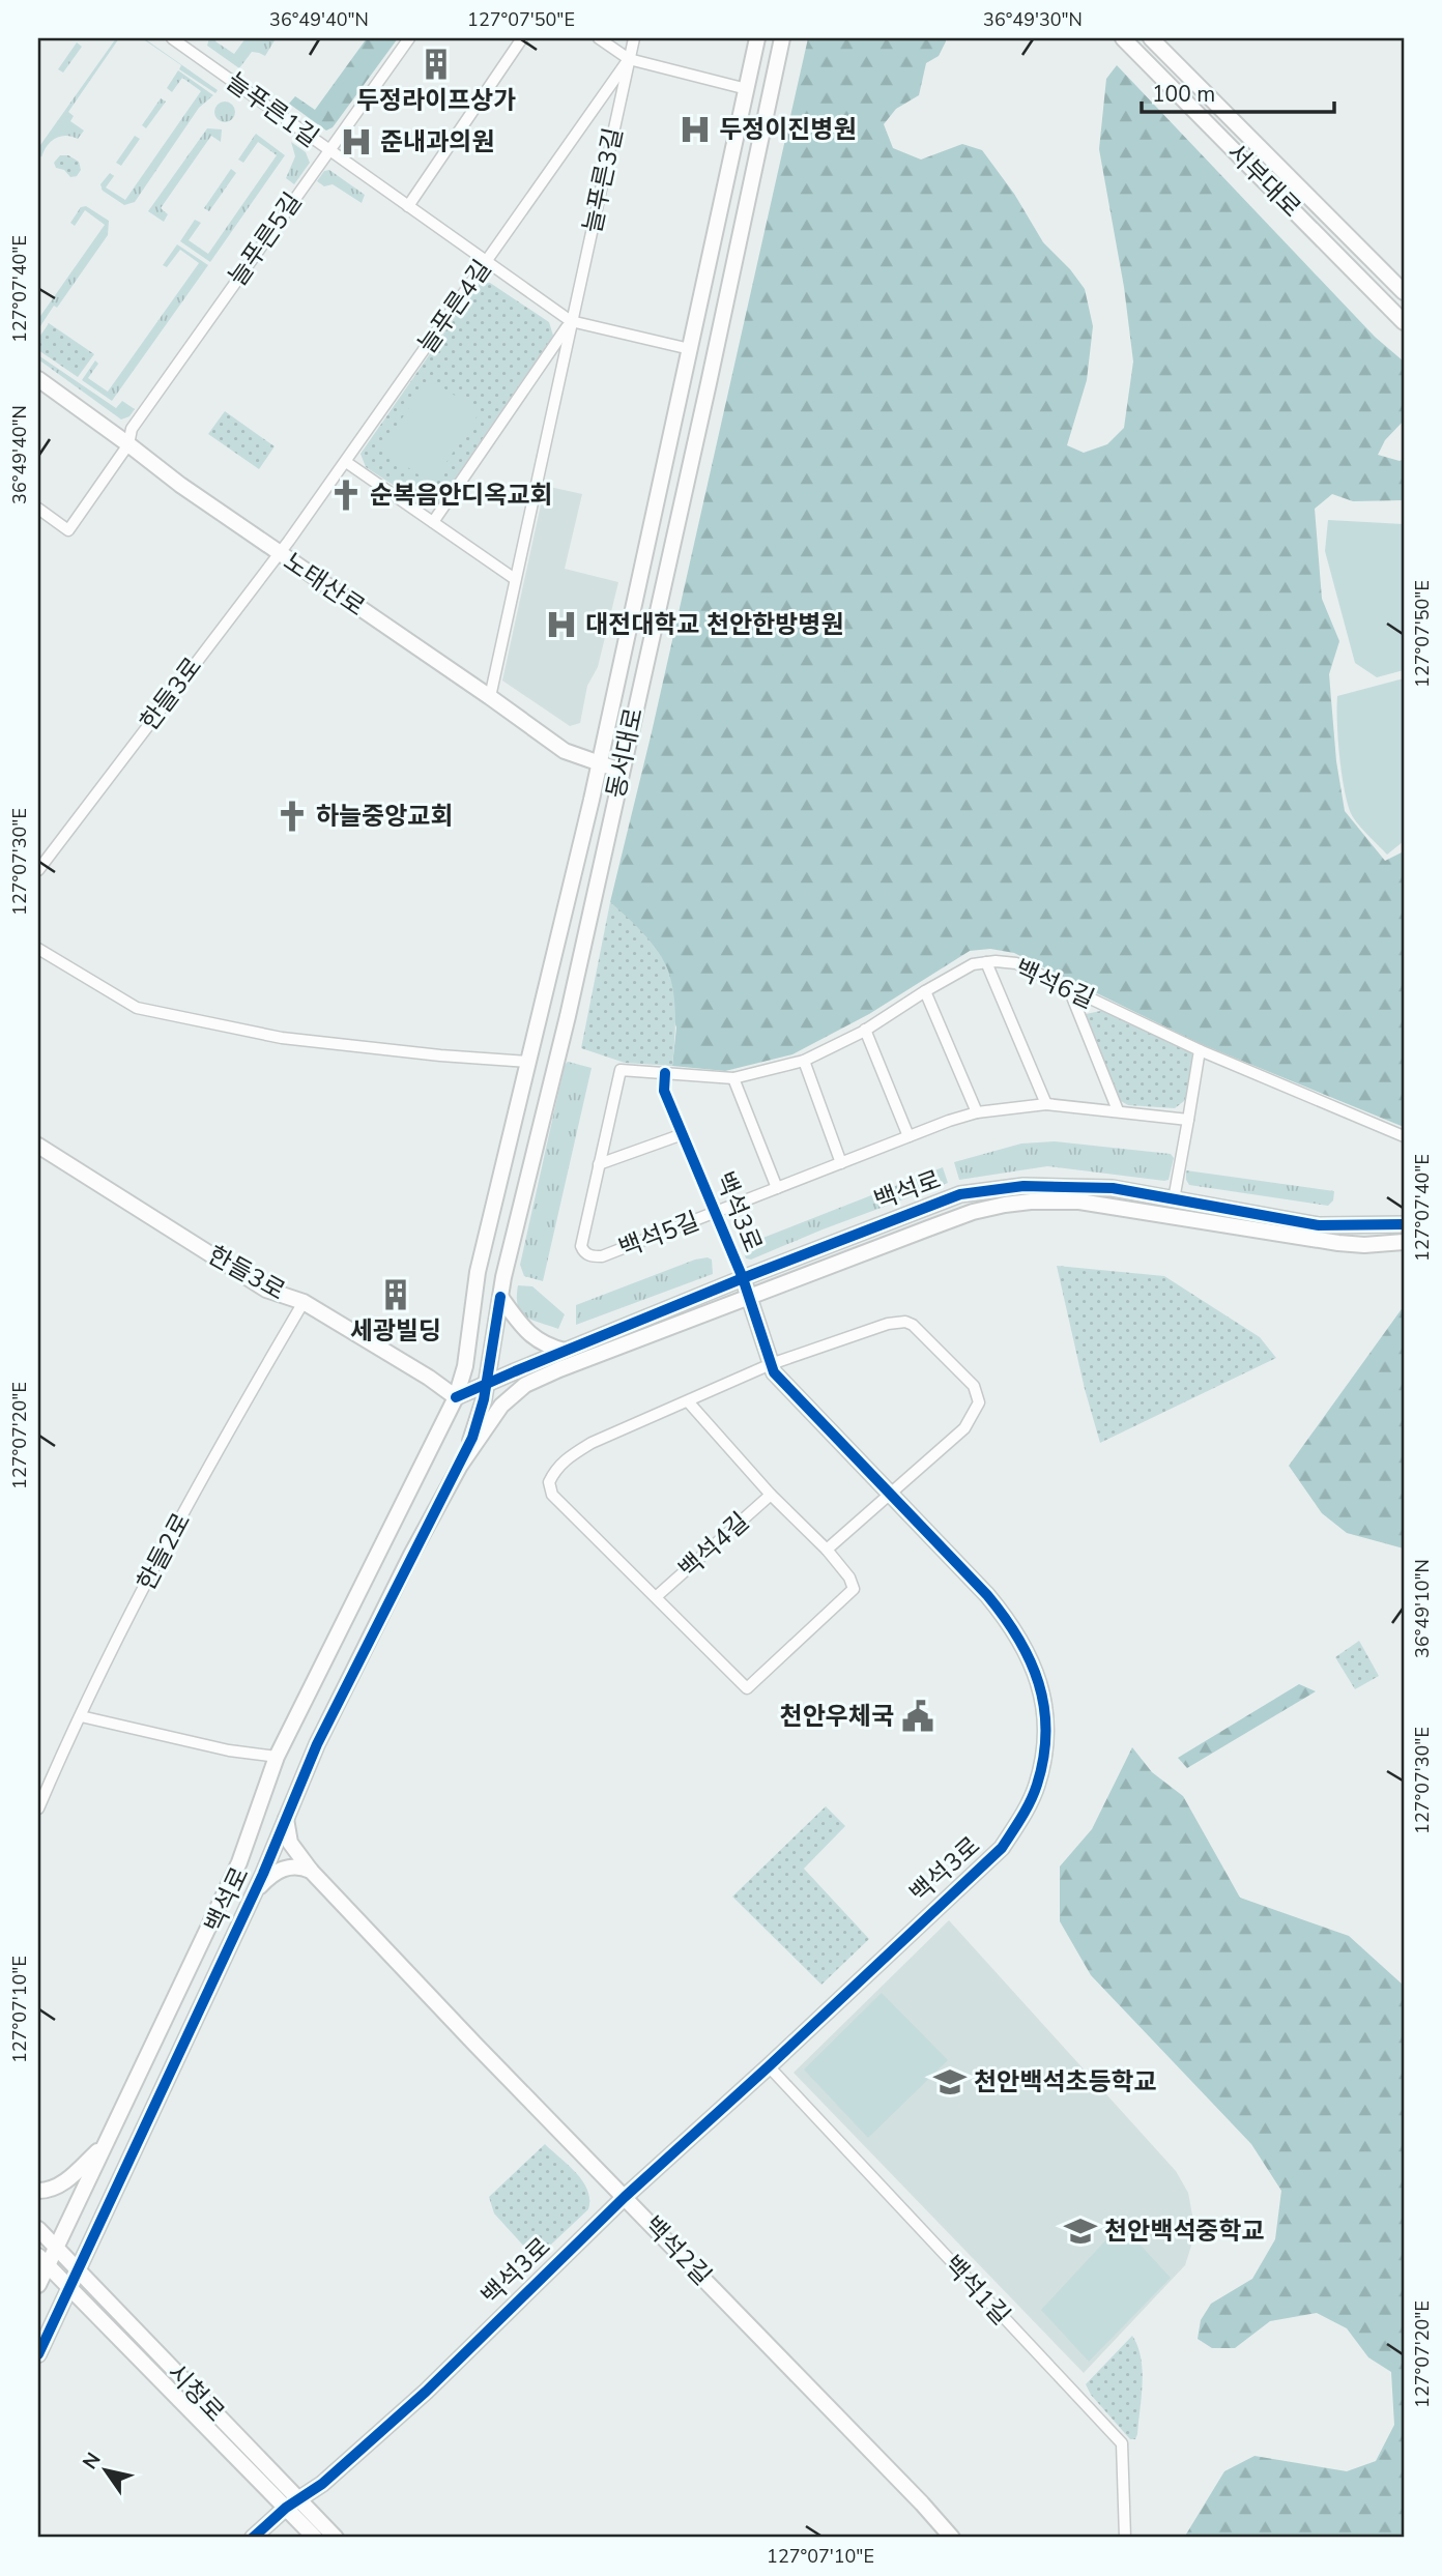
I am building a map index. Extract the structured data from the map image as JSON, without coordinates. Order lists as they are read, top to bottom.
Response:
{
  "streets": {
    "main road": [
      "서부대로",
      "노태산로",
      "한들3로",
      "동서대로",
      "백석로",
      "백석3로",
      "백석2길",
      "시청로"
    ],
    "street": [
      "늘푸른1길",
      "늘푸른3길",
      "늘푸른5길",
      "늘푸른4길",
      "백석6길",
      "백석5길",
      "백석4길",
      "한들2로",
      "백석1길"
    ]
  },
  "crossings": [
    ["늘푸른1길", "늘푸른3길"],
    ["늘푸른1길", "늘푸른5길"],
    ["늘푸른1길", "늘푸른4길"],
    ["늘푸른1길", "동서대로"],
    ["늘푸른3길", "늘푸른4길"],
    ["늘푸른3길", "노태산로"],
    ["늘푸른5길", "노태산로"],
    ["늘푸른4길", "노태산로"],
    ["늘푸른4길", "한들3로"],
    ["노태산로", "한들3로"],
    ["노태산로", "동서대로"],
    ["한들3로", "동서대로"],
    ["한들3로", "백석로"],
    ["한들3로", "한들2로"],
    ["동서대로", "백석로"],
    ["백석6길", "백석3로"],
    ["백석6길", "백석5길"],
    ["백석로", "백석3로"],
    ["백석로", "백석2길"],
    ["백석로", "시청로"],
    ["백석3로", "백석5길"],
    ["백석3로", "백석2길"],
    ["백석3로", "백석1길"],
    ["백석3로", "시청로"]
  ],
  "places": {
    "building": ["두정라이프상가", "세광빌딩"],
    "hospital": ["두정이진병원", "준내과의원", "대전대학교 천안한방병원"],
    "church": ["순복음안디옥교회", "하늘중앙교회"],
    "public building": ["천안우체국"],
    "school or university": ["천안백석초등학교", "천안백석중학교"]
  },
  "scale_bar": "100 m",
  "north": "top left",
  "coordinates": [
    "36°49'40\"N",
    "127°07'50\"E",
    "36°49'30\"N",
    "127°07'40\"E",
    "127°07'30\"E",
    "127°07'20\"E",
    "36°49'10\"N",
    "127°07'10\"E"
  ]
}
